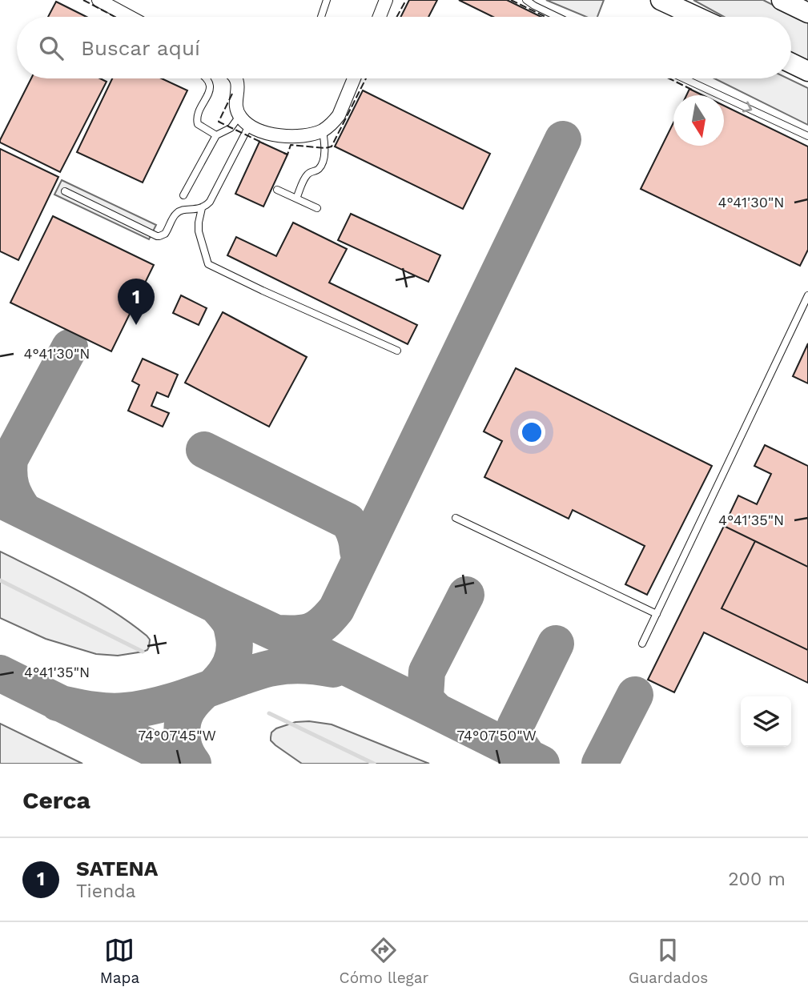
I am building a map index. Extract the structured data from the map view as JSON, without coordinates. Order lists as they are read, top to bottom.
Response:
{
  "north": "bottom",
  "page": {
    "search": "Buscar aquí",
    "pins": "1",
    "heading": "Cerca",
    "list": [
      {
        "mark": "1",
        "name": "SATENA",
        "note": "Tienda",
        "value": "200 m"
      }
    ],
    "nav": ["Mapa", "Cómo llegar", "Guardados"]
  },
  "coordinates": [
    "4°41'30\"N",
    "4°41'35\"N",
    "74°07'45\"W",
    "74°07'50\"W"
  ]
}
